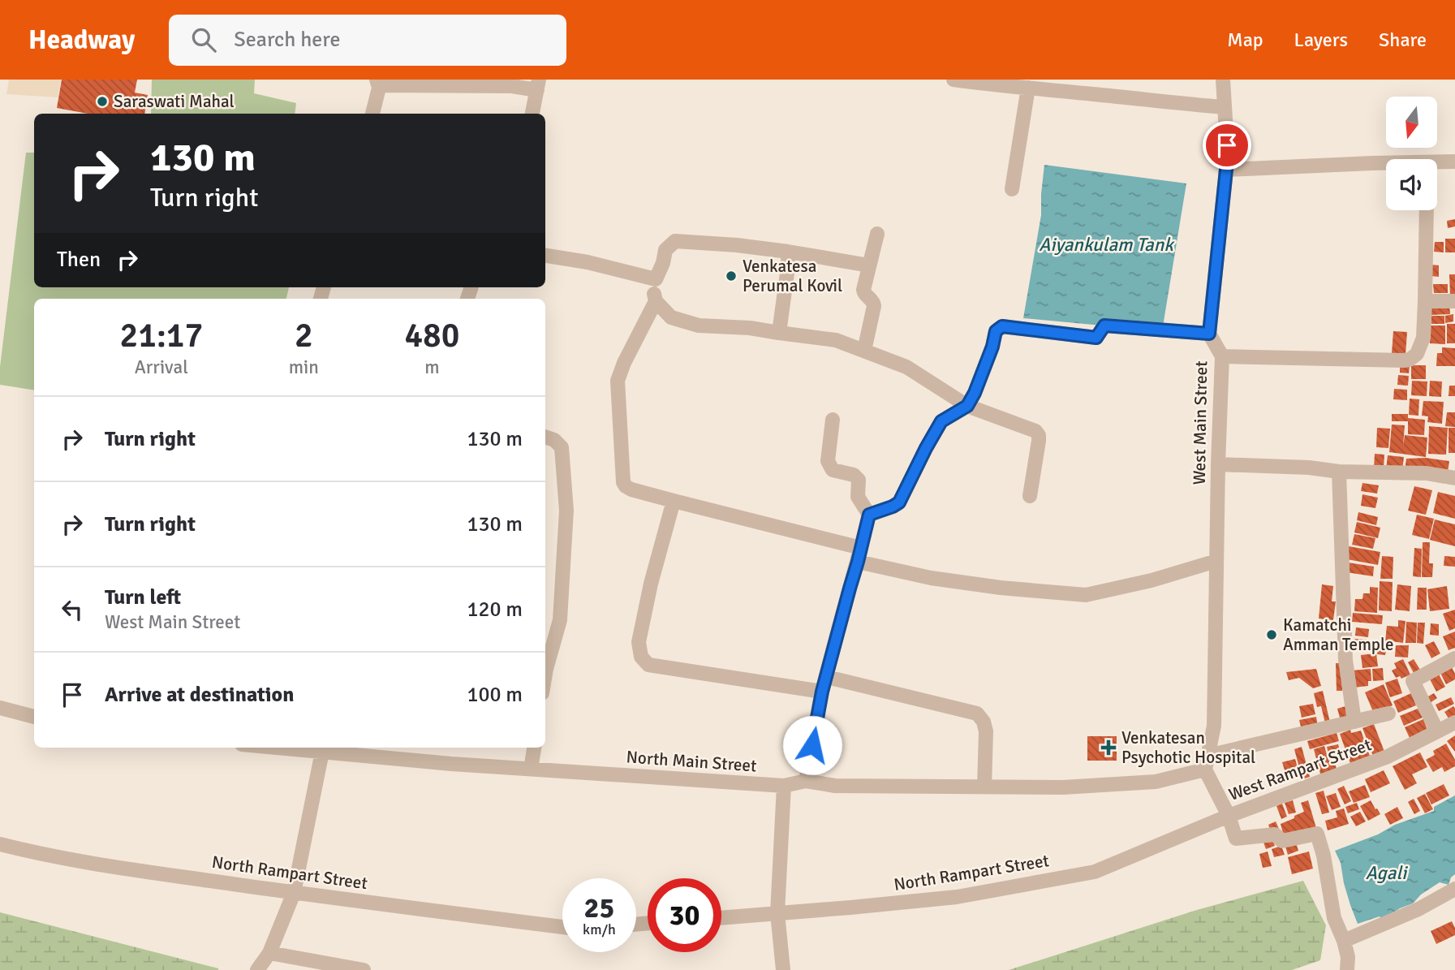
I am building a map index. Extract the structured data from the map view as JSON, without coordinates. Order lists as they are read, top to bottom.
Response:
{
  "streets": {
    "street": [
      "West Main Street",
      "North Main Street",
      "West Rampart Street",
      "North Rampart Street"
    ]
  },
  "crossings": [
    ["West Main Street", "North Main Street"],
    ["West Rampart Street", "North Rampart Street"]
  ],
  "water": ["Aiyankulam Tank", "Agali"],
  "places": {
    "other": ["Saraswati Mahal", "Venkatesa Perumal Kovil", "Kamatchi Amman Temple"],
    "health": ["Venkatesan Psychotic Hospital"]
  },
  "north": "bottom",
  "page": {
    "header": "Headway",
    "search": "Search here",
    "nav": ["Map", "Layers", "Share"],
    "turn": ["130 m", "Turn right"],
    "then": "Then",
    "eta": [
      "21:17",
      "Arrival",
      "2",
      "min",
      "480",
      "m"
    ],
    "list": [
      {
        "name": "Turn right",
        "value": "130 m"
      },
      {
        "name": "Turn right",
        "value": "130 m"
      },
      {
        "name": "Turn left",
        "note": "West Main Street",
        "value": "120 m"
      },
      {
        "name": "Arrive at destination",
        "value": "100 m"
      }
    ],
    "speed": "25 km/h",
    "limit": "30"
  }
}
